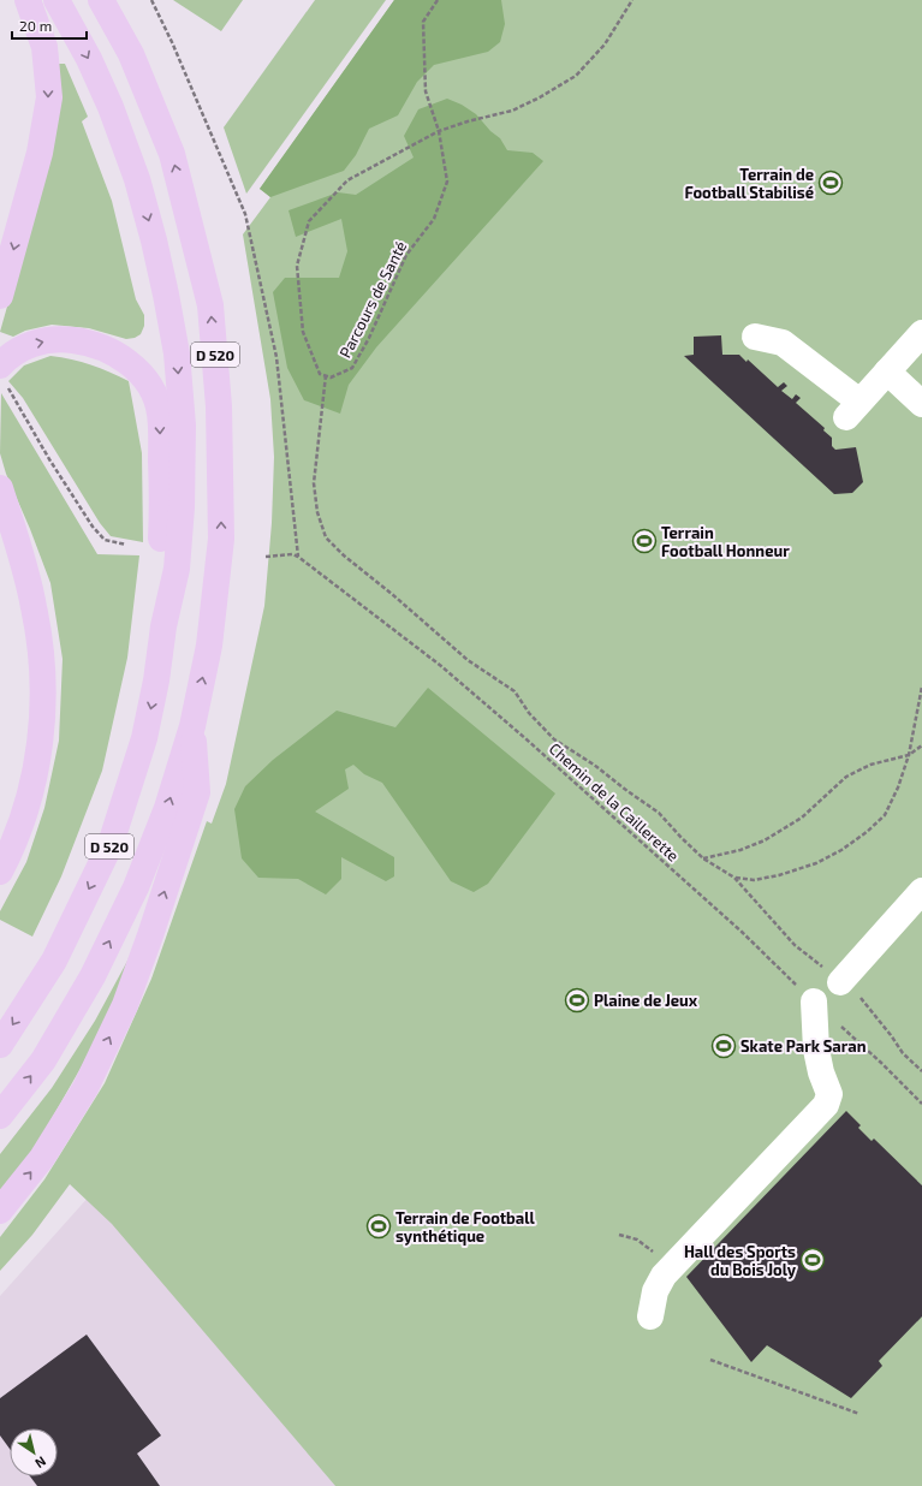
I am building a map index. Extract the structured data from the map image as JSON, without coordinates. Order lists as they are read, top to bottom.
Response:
{
  "streets": {
    "main road": ["D 520"],
    "path": ["Parcours de Santé", "Chemin de la Caillerette"]
  },
  "places": {
    "sports": [
      "Terrain de Football Stabilisé",
      "Terrain Football Honneur",
      "Plaine de Jeux",
      "Skate Park Saran",
      "Terrain de Football synthétique",
      "Hall des Sports du Bois Joly"
    ]
  },
  "scale_bar": "20 m",
  "north": "bottom right"
}
